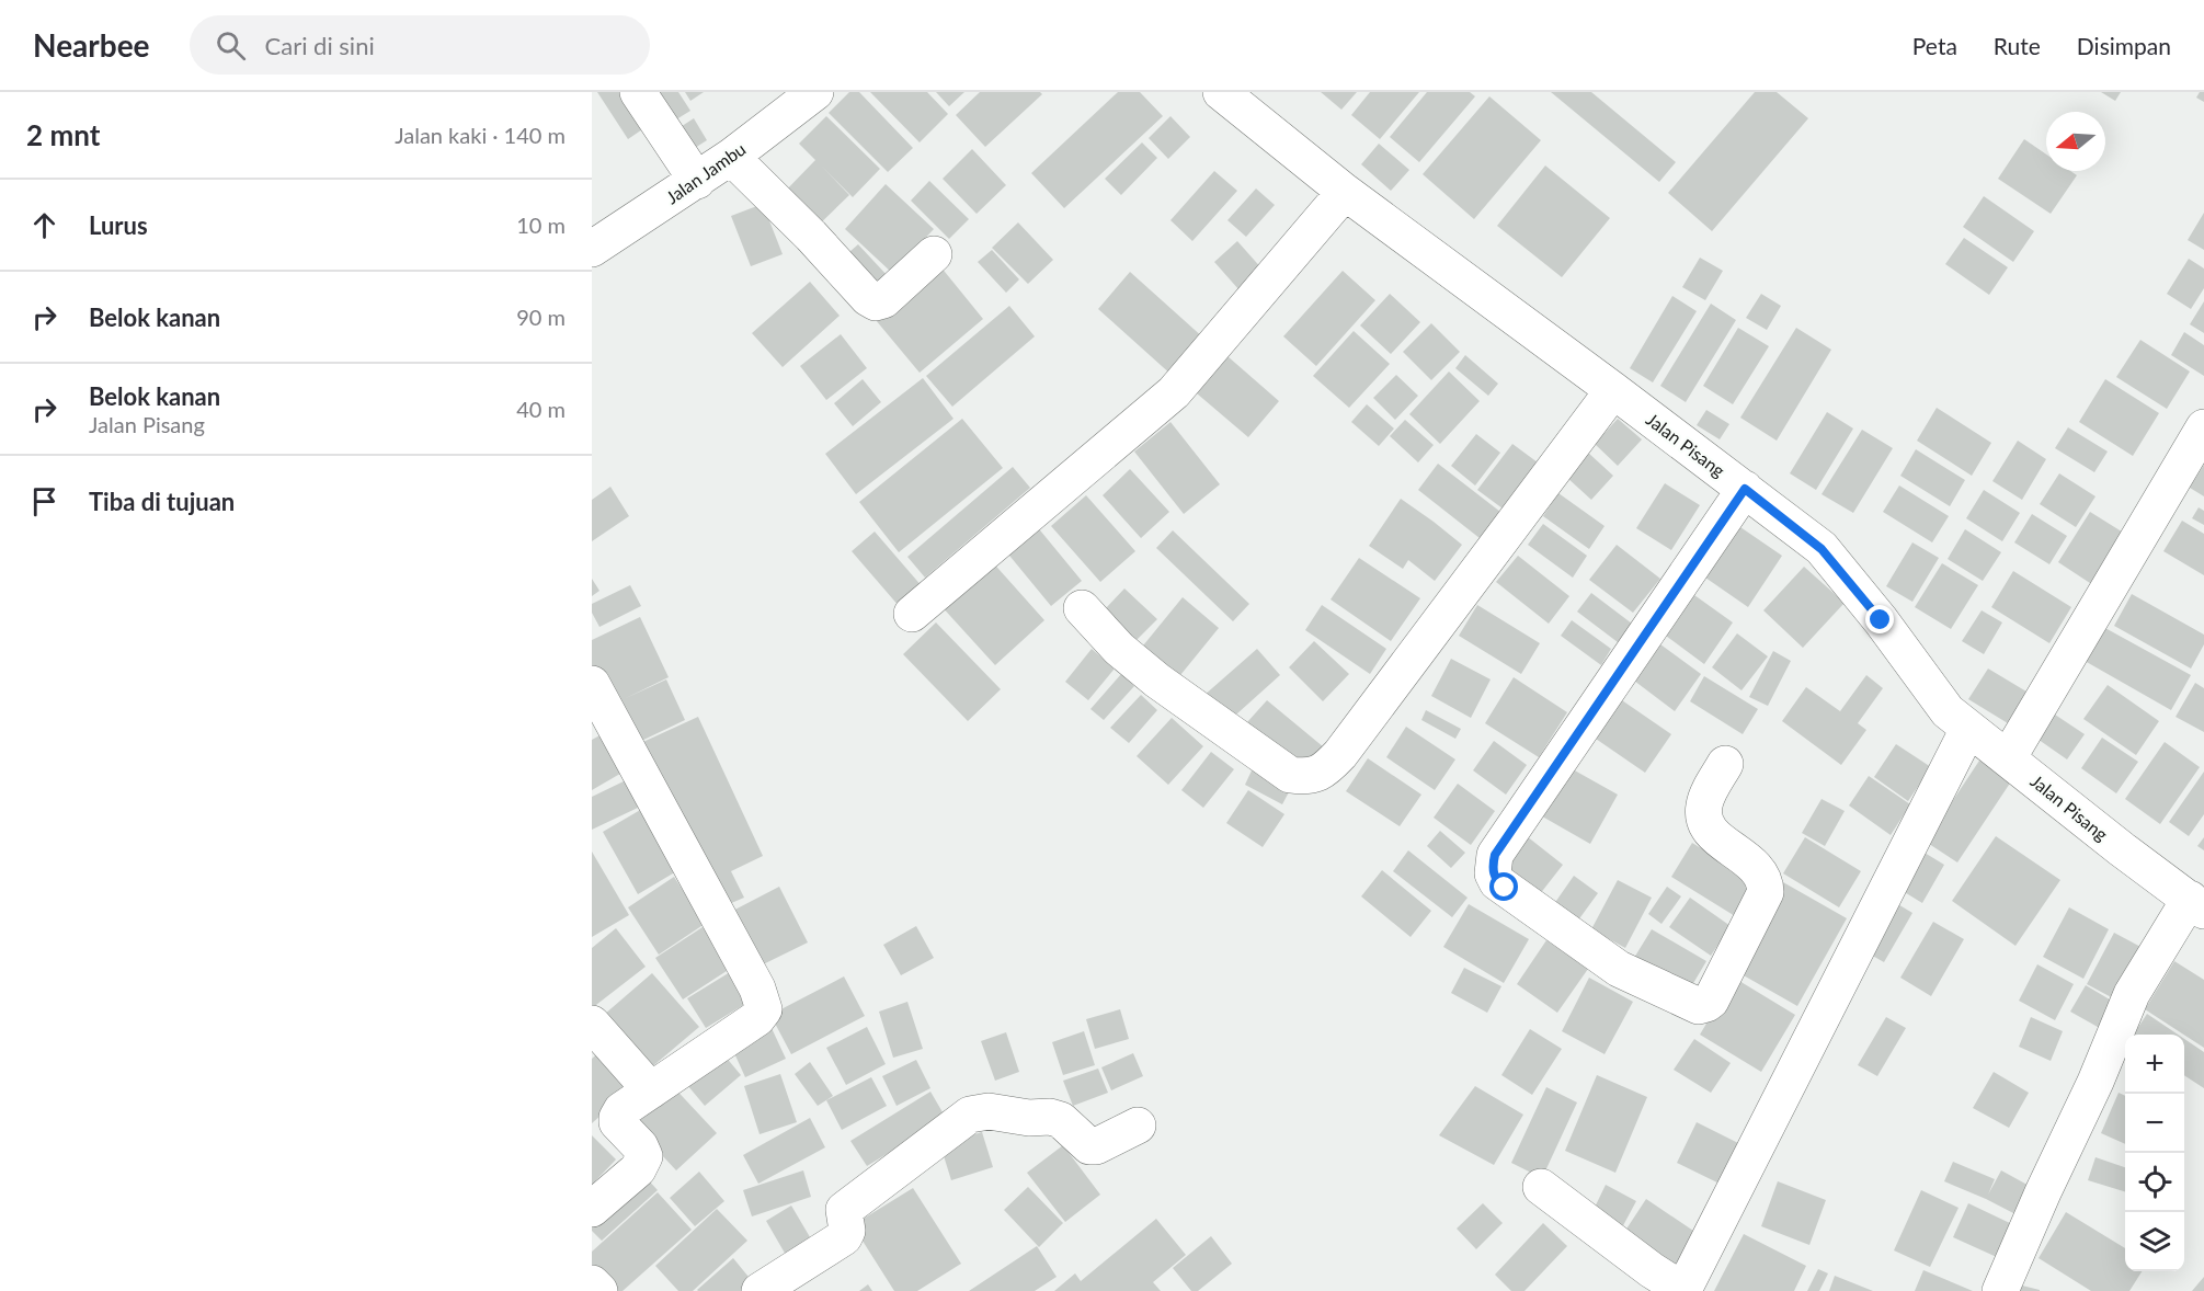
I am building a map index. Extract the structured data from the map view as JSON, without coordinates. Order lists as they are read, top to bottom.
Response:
{
  "streets": {
    "street": ["Jalan Jambu", "Jalan Pisang"]
  },
  "north": "left",
  "page": {
    "header": "Nearbee",
    "search": "Cari di sini",
    "nav": ["Peta", "Rute", "Disimpan"],
    "heading": ["2 mnt", "Jalan kaki · 140 m"],
    "list": [
      ["Lurus", "10 m"],
      ["Belok kanan", "90 m"],
      ["Belok kanan", "Jalan Pisang", "40 m"],
      "Tiba di tujuan"
    ],
    "map_buttons": ["+", "−"]
  }
}
